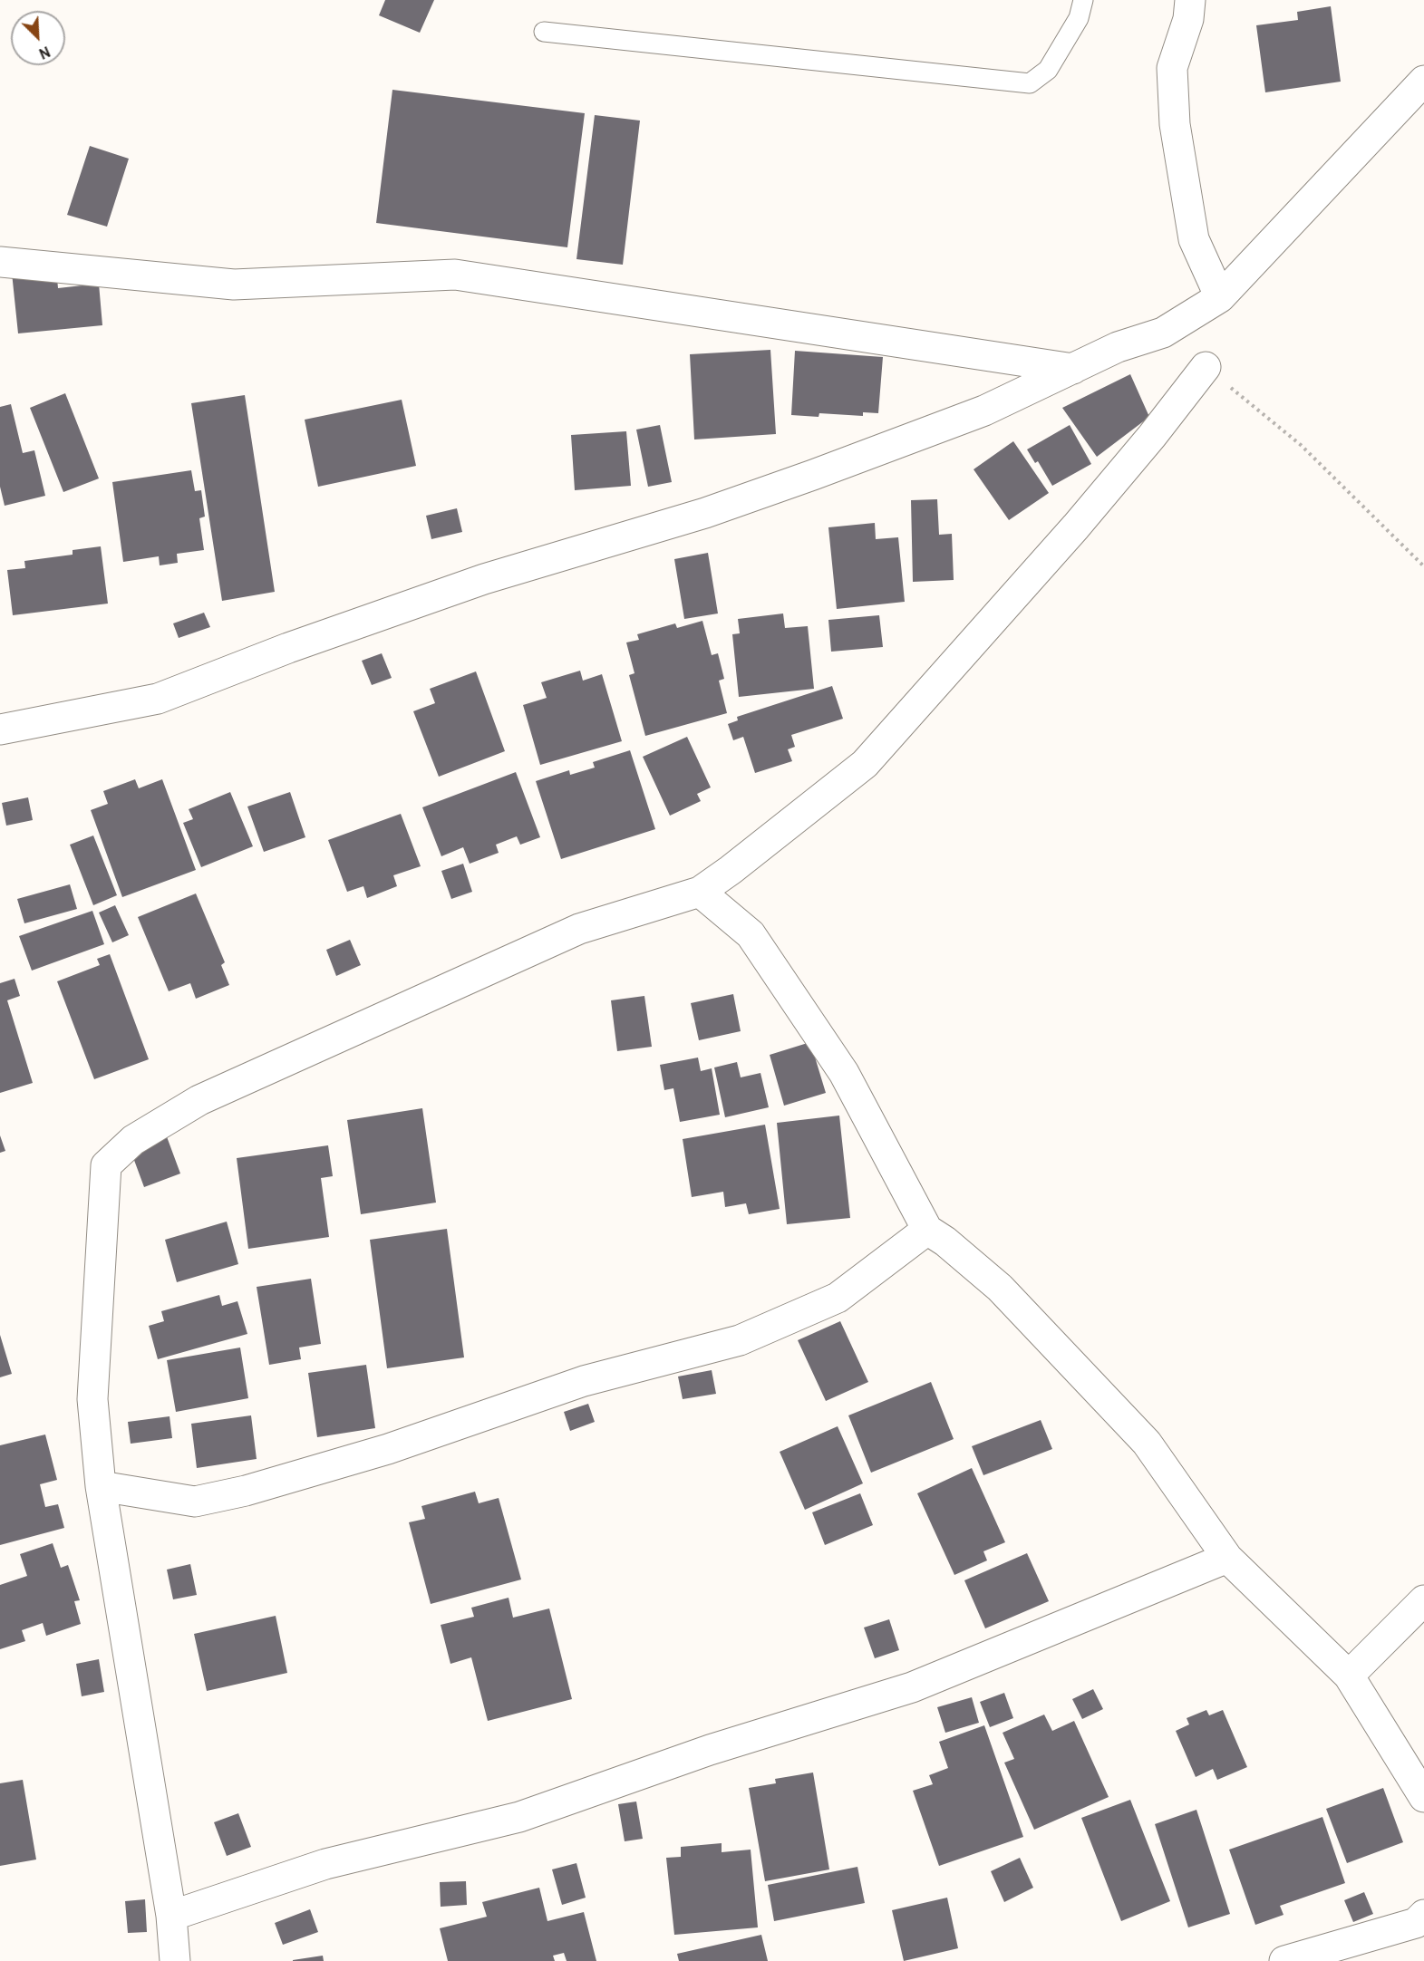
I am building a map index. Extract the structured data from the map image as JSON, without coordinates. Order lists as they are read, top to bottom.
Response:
{
  "north": "bottom right"
}
